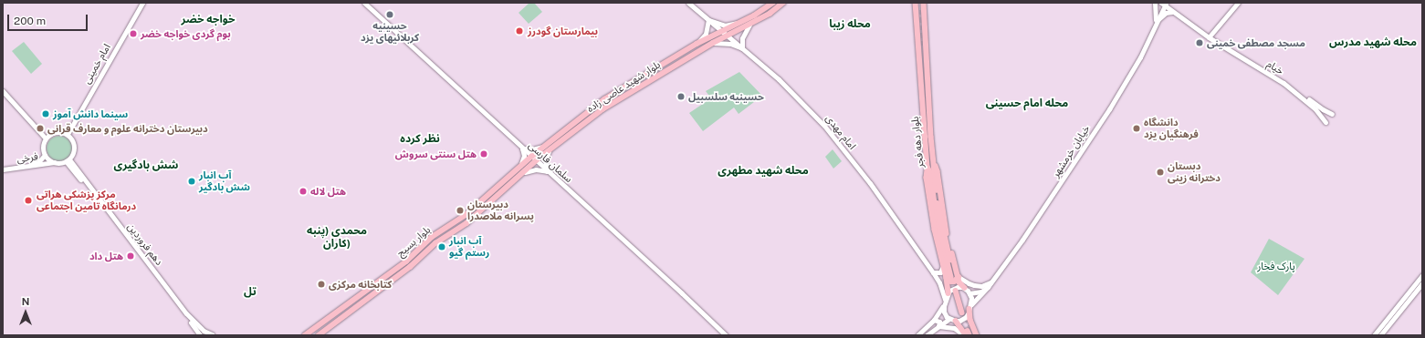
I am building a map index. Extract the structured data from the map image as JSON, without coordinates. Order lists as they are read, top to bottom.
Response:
{
  "streets": {
    "main road": [
      "امام خمینی",
      "خیام",
      "بلوار شهید عاصی زاده",
      "امام مهدی",
      "بلوار دهه فجر",
      "خیابان خرمشهر",
      "فرخی",
      "سلمان فارسی",
      "بلوار بسیج",
      "دهم فروردین"
    ]
  },
  "crossings": [
    ["امام خمینی", "فرخی"],
    ["امام خمینی", "دهم فروردین"],
    ["بلوار شهید عاصی زاده", "امام مهدی"],
    ["بلوار شهید عاصی زاده", "سلمان فارسی"],
    ["بلوار شهید عاصی زاده", "بلوار بسیج"],
    ["امام مهدی", "خیابان خرمشهر"],
    ["فرخی", "دهم فروردین"],
    ["سلمان فارسی", "بلوار بسیج"]
  ],
  "districts": [
    "خواجه خضر",
    "محله زیبا",
    "محله شهید مدرس",
    "محله امام حسینی",
    "نظر کرده",
    "شش بادگیری",
    "محله شهید مطهری",
    "محمدی (پنبه کاران)",
    "تل"
  ],
  "parks": ["پارک فخار"],
  "places": [
    "حسینیه کربلائیهای یزد",
    "بیمارستان گودرز",
    "بوم گردی خواجه خضر",
    "مسجد مصطفی خمینی",
    "حسینیه سلسبیل",
    "سینما دانش آموز",
    "دبیرستان دخترانه علوم و معارف قرانی",
    "دانشگاه فرهنگیان یزد",
    "هتل سنتی سروش",
    "دبستان دخترانه زینی",
    "آب انبار شش بادگیر",
    "هتل لاله",
    "مرکز پزشکی هراتی درمانگاه تامین اجتماعی",
    "دبیرستان پسرانه ملاصدرا",
    "آب انبار رستم گیو",
    "هتل داد",
    "کتابخانه مرکزی"
  ],
  "scale_bar": "200 m",
  "north": "top"
}
